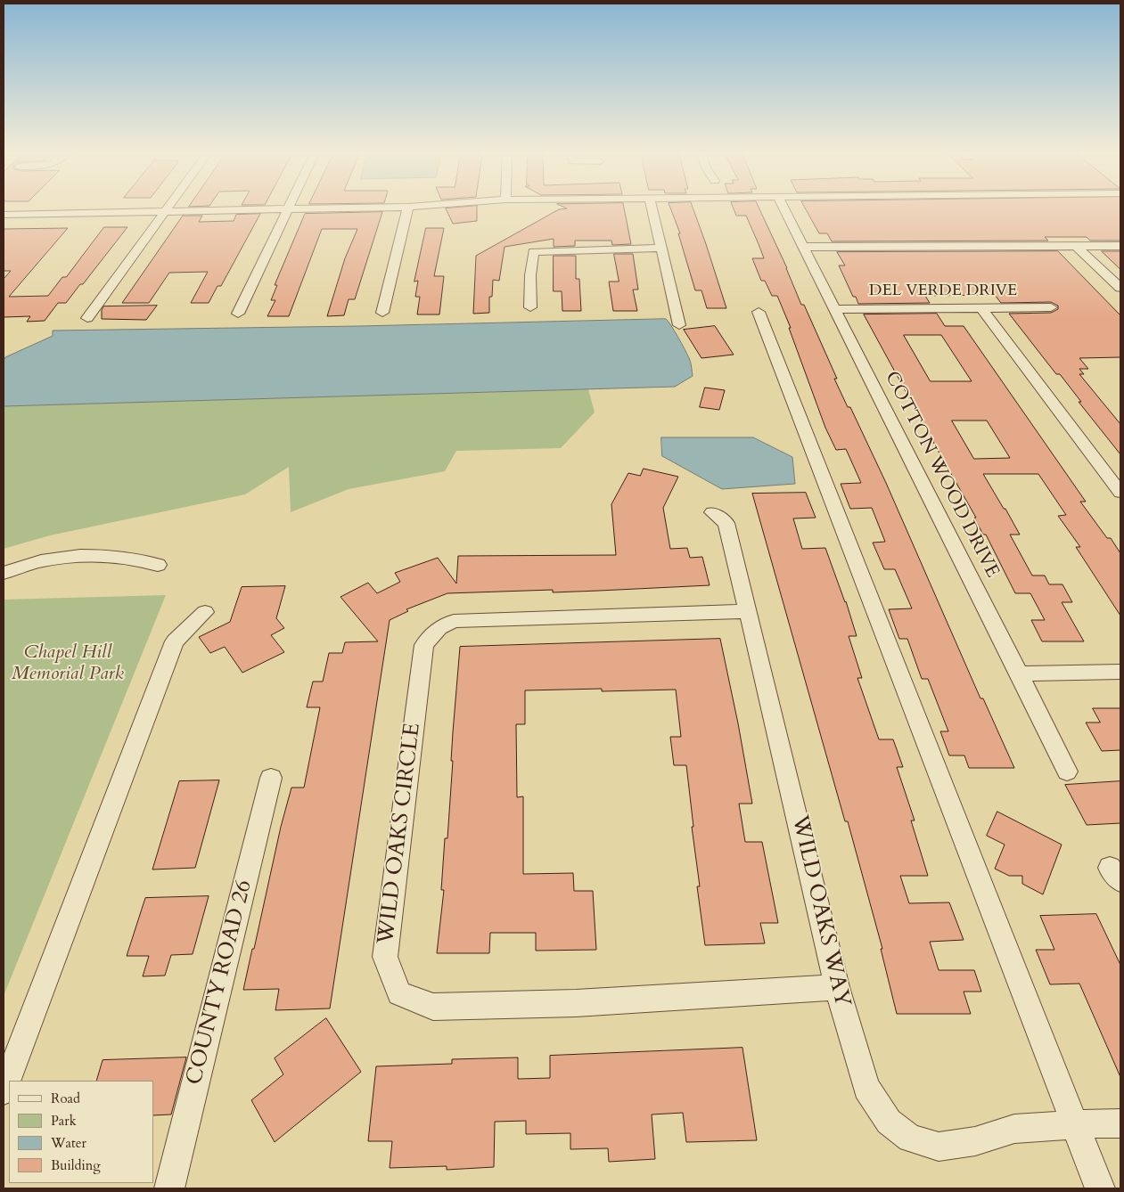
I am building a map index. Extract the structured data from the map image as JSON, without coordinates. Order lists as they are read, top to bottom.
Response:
{
  "streets": {
    "street": [
      "DEL VERDE DRIVE",
      "COTTON WOOD DRIVE",
      "WILD OAKS CIRCLE",
      "WILD OAKS WAY",
      "COUNTY ROAD 26"
    ]
  },
  "crossings": [
    ["DEL VERDE DRIVE", "COTTON WOOD DRIVE"],
    ["WILD OAKS CIRCLE", "WILD OAKS WAY"]
  ],
  "parks": ["Chapel Hill Memorial Park"],
  "legend": [
    "Road",
    "Park",
    "Water",
    "Building"
  ]
}
